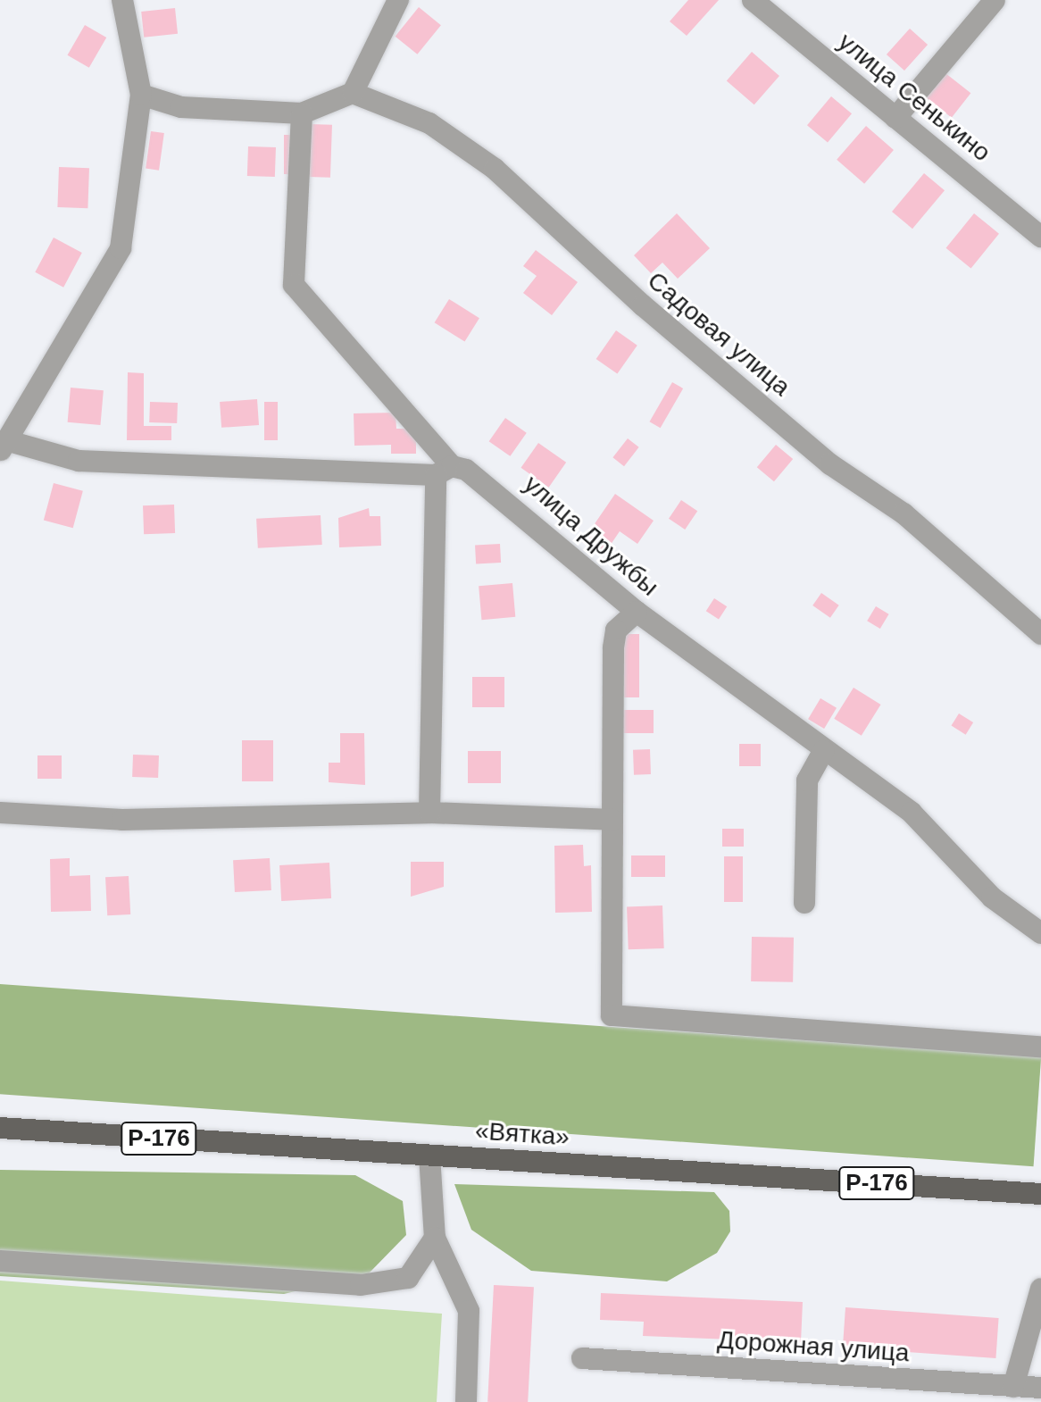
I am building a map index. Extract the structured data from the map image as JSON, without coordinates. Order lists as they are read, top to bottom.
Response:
{
  "streets": {
    "main road": ["«Вятка»", "Р-176"],
    "street": [
      "улица Сенькино",
      "Садовая улица",
      "улица Дружбы",
      "Дорожная улица"
    ]
  }
}
